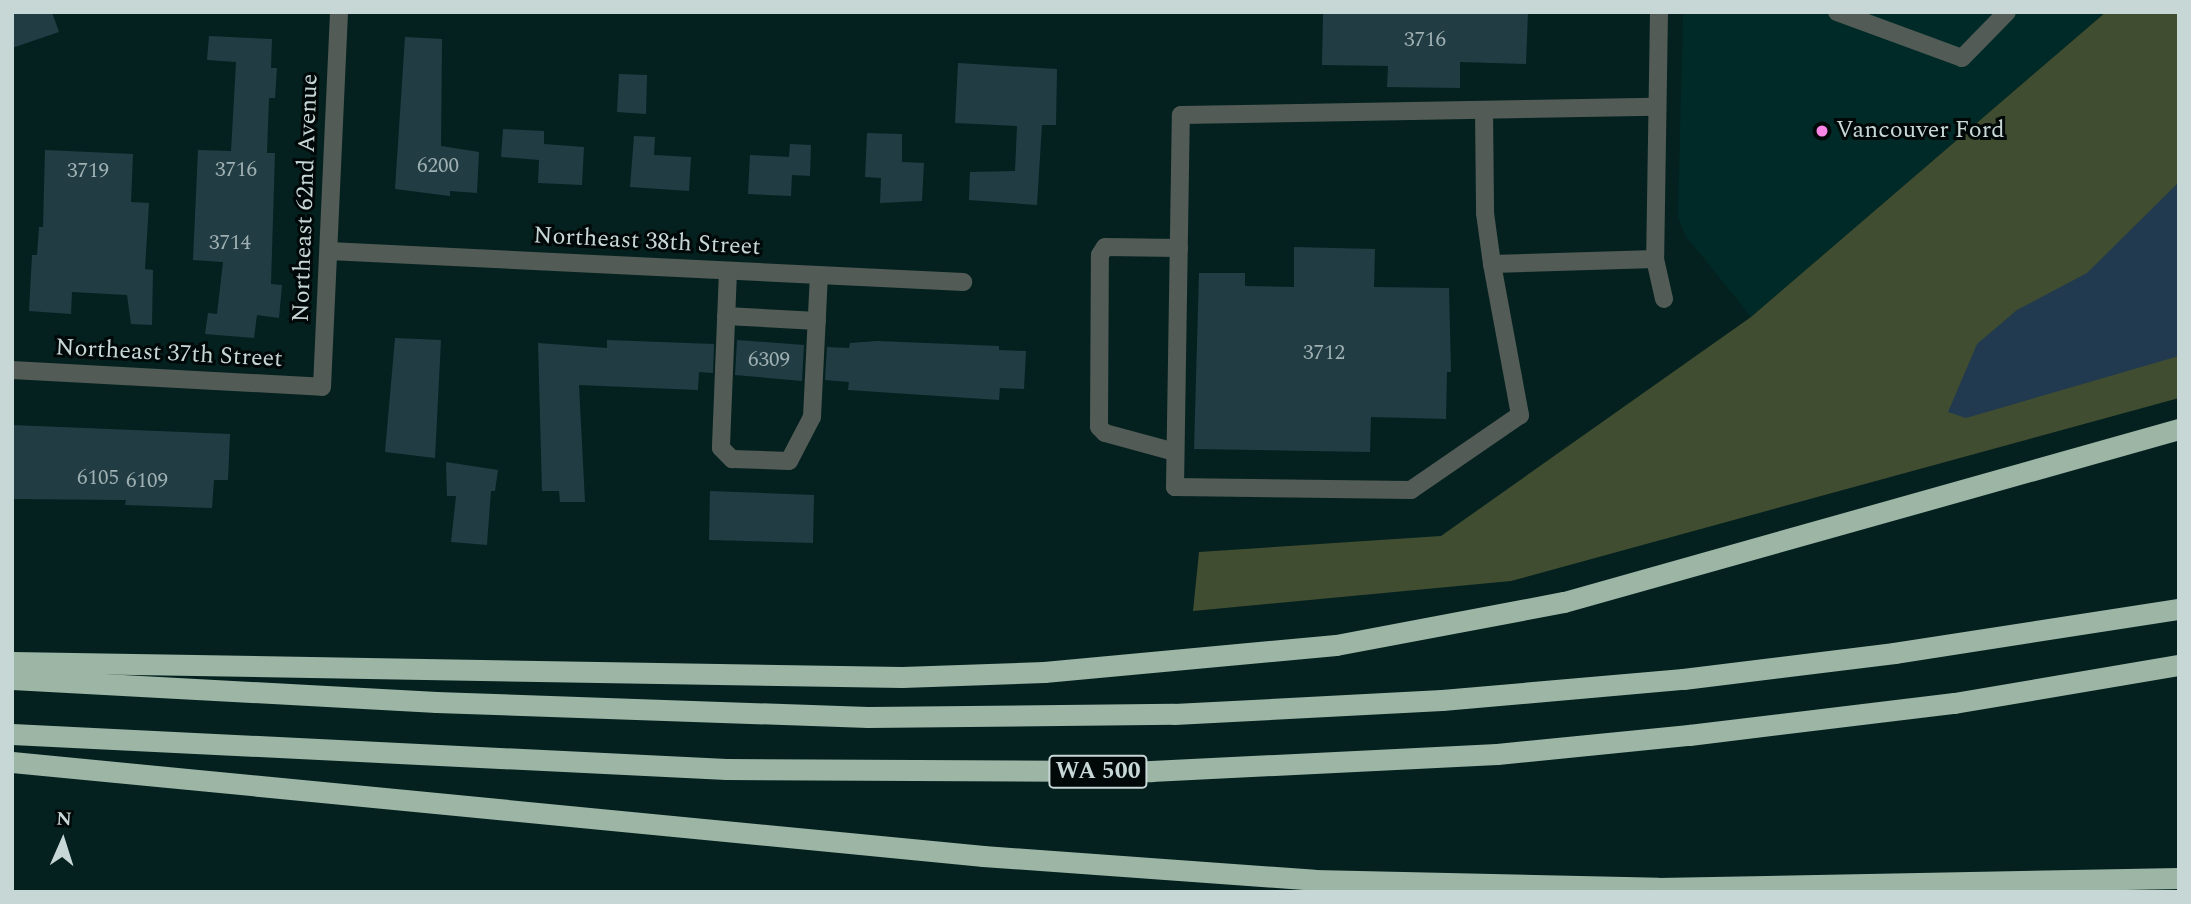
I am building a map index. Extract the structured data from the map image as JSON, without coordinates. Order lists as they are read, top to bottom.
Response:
{
  "streets": {
    "highway": ["WA 500"],
    "street": ["Northeast 62nd Avenue", "Northeast 38th Street", "Northeast 37th Street"]
  },
  "crossings": [
    ["Northeast 62nd Avenue", "Northeast 38th Street"],
    ["Northeast 62nd Avenue", "Northeast 37th Street"]
  ],
  "places": ["Vancouver Ford"],
  "house_numbers": [
    "3716",
    "6200",
    "3716",
    "3719",
    "3714",
    "3712",
    "6309",
    "6105",
    "6109"
  ],
  "north": "top"
}
